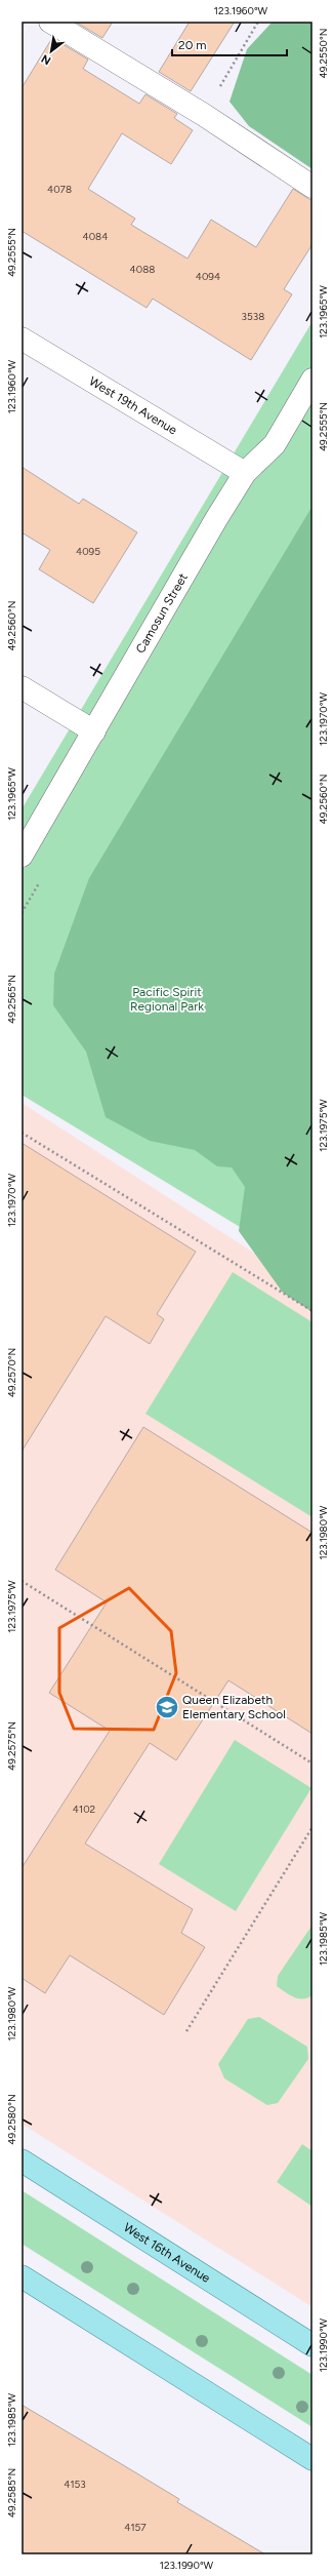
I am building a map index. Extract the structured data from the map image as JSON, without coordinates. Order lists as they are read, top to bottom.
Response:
{
  "streets": {
    "main road": ["West 16th Avenue"],
    "street": ["West 19th Avenue", "Camosun Street"]
  },
  "crossings": [
    ["West 19th Avenue", "Camosun Street"]
  ],
  "parks": ["Pacific Spirit Regional Park"],
  "places": {
    "school or university": ["Queen Elizabeth Elementary School"]
  },
  "house_numbers": [
    "4078",
    "4084",
    "4088",
    "4094",
    "3538",
    "4095",
    "4102",
    "4153",
    "4157"
  ],
  "scale_bar": "20 m",
  "north": "bottom left",
  "coordinates": [
    "123.1960°W",
    "49.2550°N",
    "49.2555°N",
    "123.1965°W",
    "49.2560°N",
    "123.1970°W",
    "49.2565°N",
    "123.1975°W",
    "49.2570°N",
    "123.1980°W",
    "49.2575°N",
    "123.1985°W",
    "49.2580°N",
    "123.1990°W",
    "49.2585°N"
  ]
}
